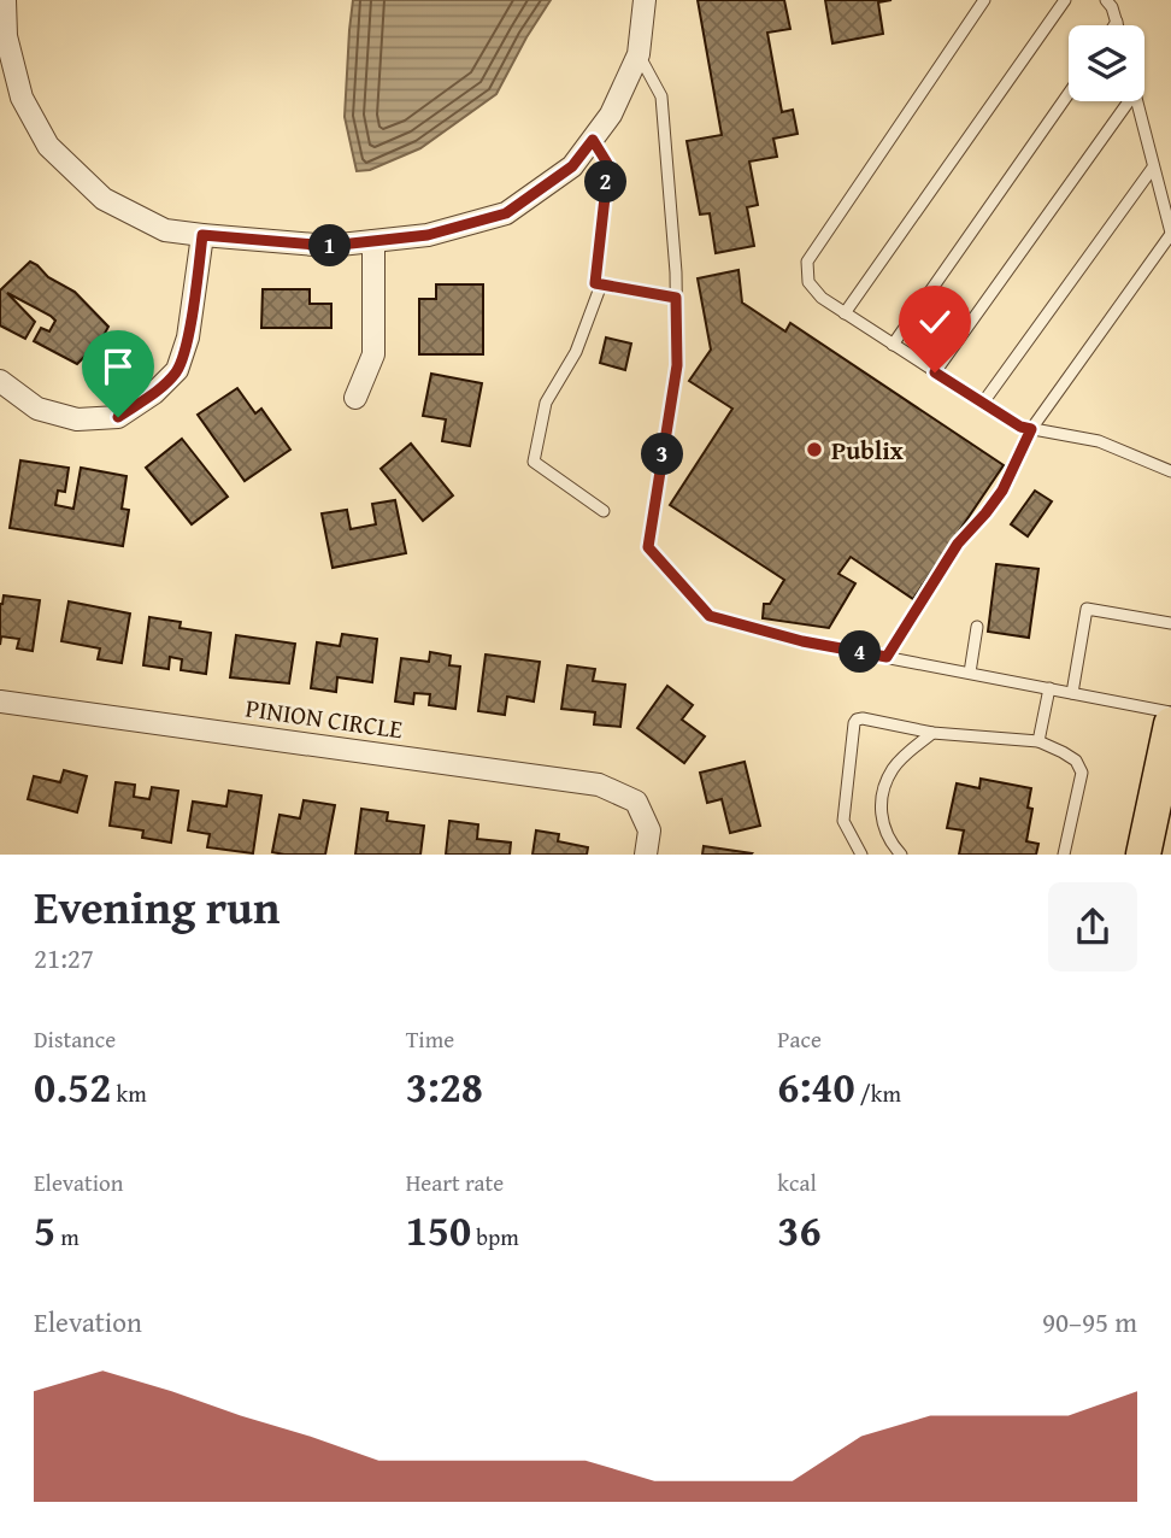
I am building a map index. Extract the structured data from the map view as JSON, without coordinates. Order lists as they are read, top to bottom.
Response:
{
  "streets": {
    "street": ["PINION CIRCLE"]
  },
  "places": ["Publix"],
  "page": {
    "pins": [
      "2",
      "1",
      "3",
      "4"
    ],
    "heading": ["Evening run", "21:27"],
    "stats": [
      ["Distance", "0.52 km"],
      ["Time", "3:28"],
      ["Pace", "6:40 /km"],
      ["Elevation", "5 m"],
      ["Heart rate", "150 bpm"],
      ["kcal", "36"]
    ],
    "chart": ["Elevation", "90–95 m"]
  }
}
